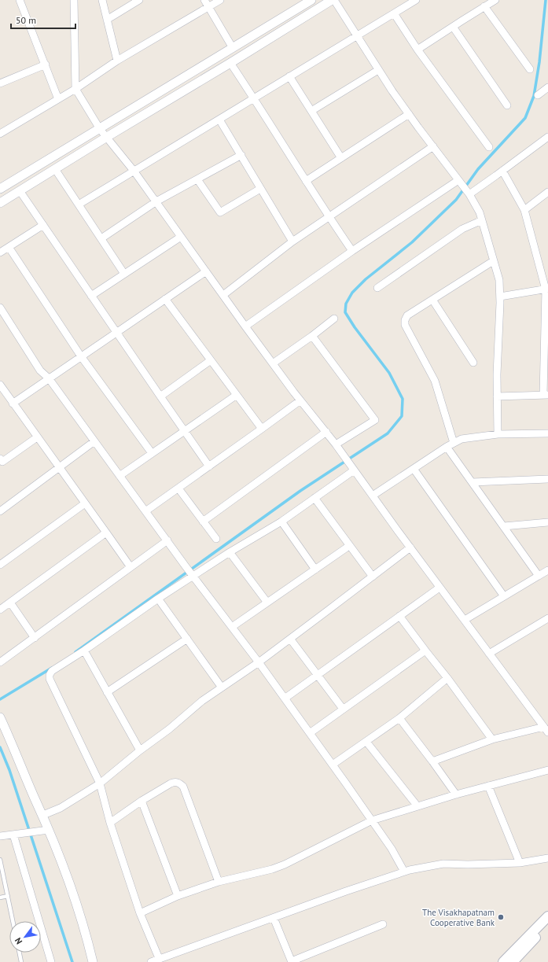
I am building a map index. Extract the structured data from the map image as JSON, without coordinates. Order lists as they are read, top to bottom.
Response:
{
  "places": ["The Visakhapatnam Cooperative Bank"],
  "scale_bar": "50 m",
  "north": "bottom left"
}
